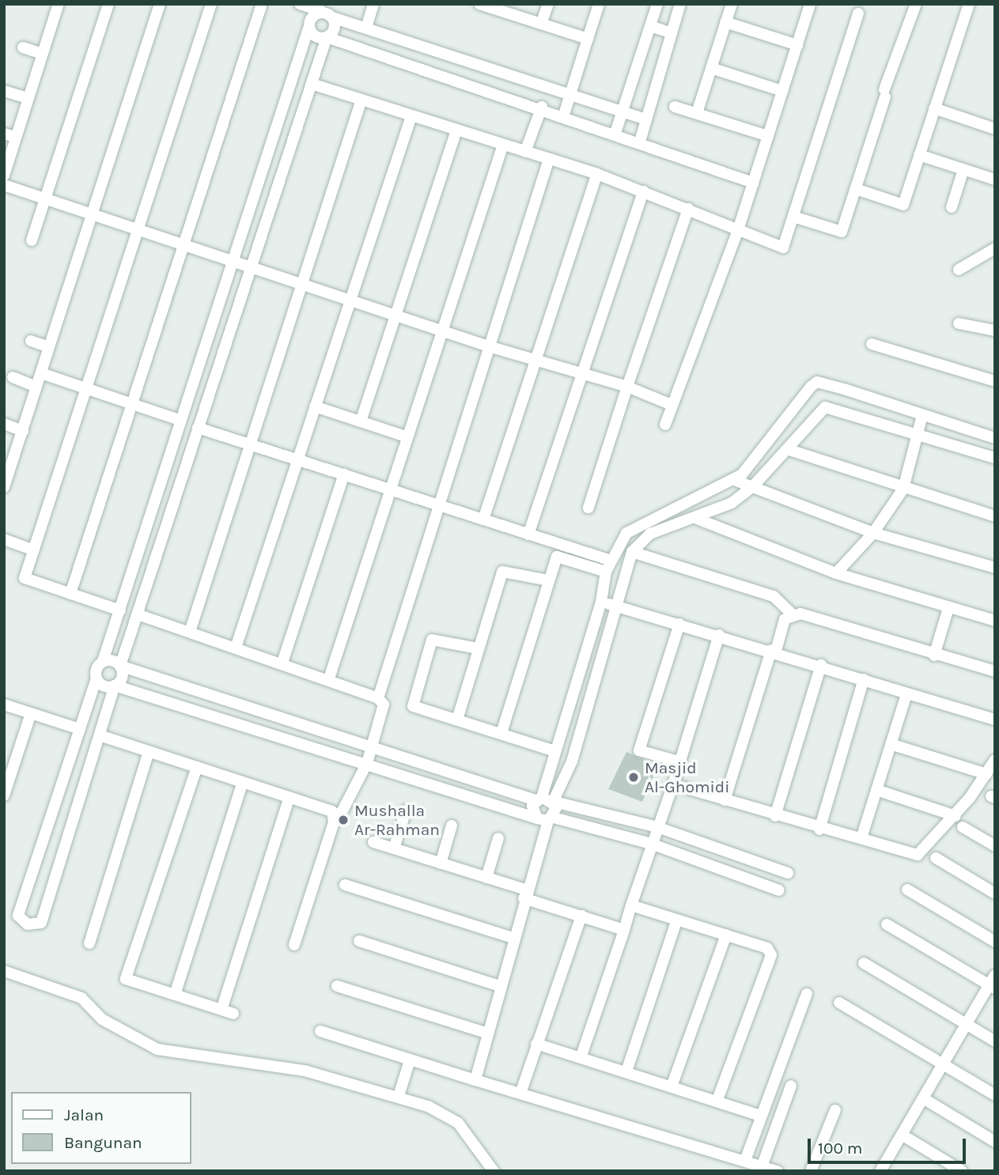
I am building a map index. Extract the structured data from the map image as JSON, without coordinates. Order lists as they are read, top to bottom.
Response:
{
  "places": ["Masjid Al-Ghomidi", "Mushalla Ar-Rahman"],
  "legend": ["Jalan", "Bangunan"],
  "scale_bar": "100 m"
}
